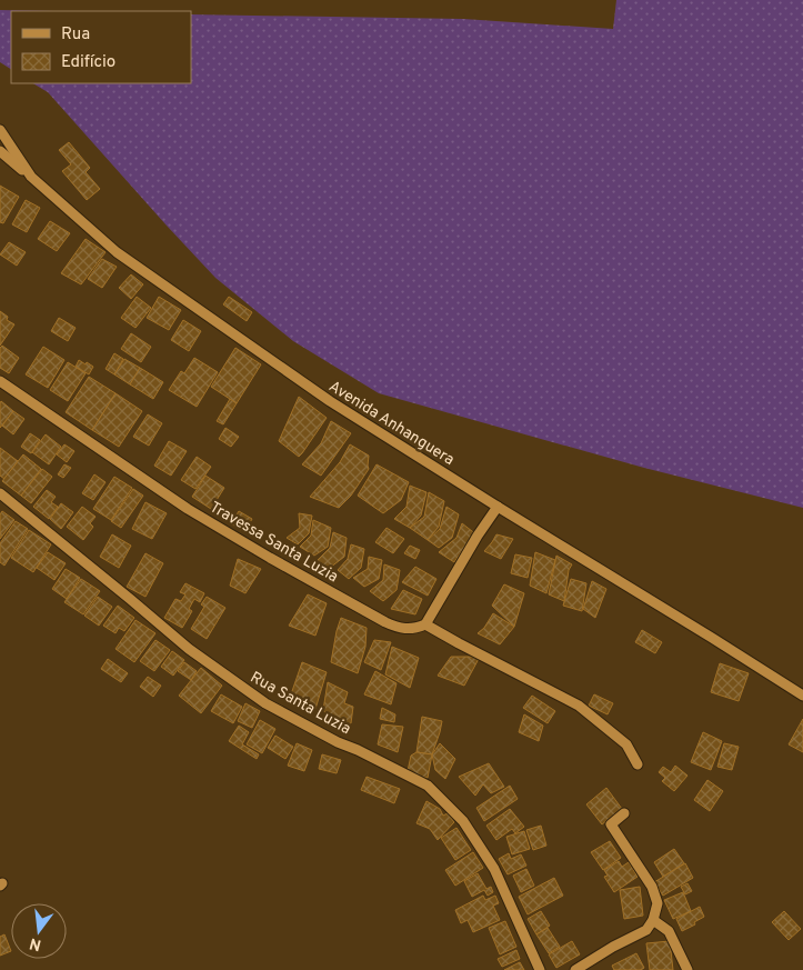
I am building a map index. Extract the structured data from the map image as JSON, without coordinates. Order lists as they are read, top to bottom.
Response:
{
  "streets": {
    "street": ["Avenida Anhanguera", "Travessa Santa Luzia", "Rua Santa Luzia"]
  },
  "legend": ["Rua", "Edifício"],
  "north": "bottom"
}
